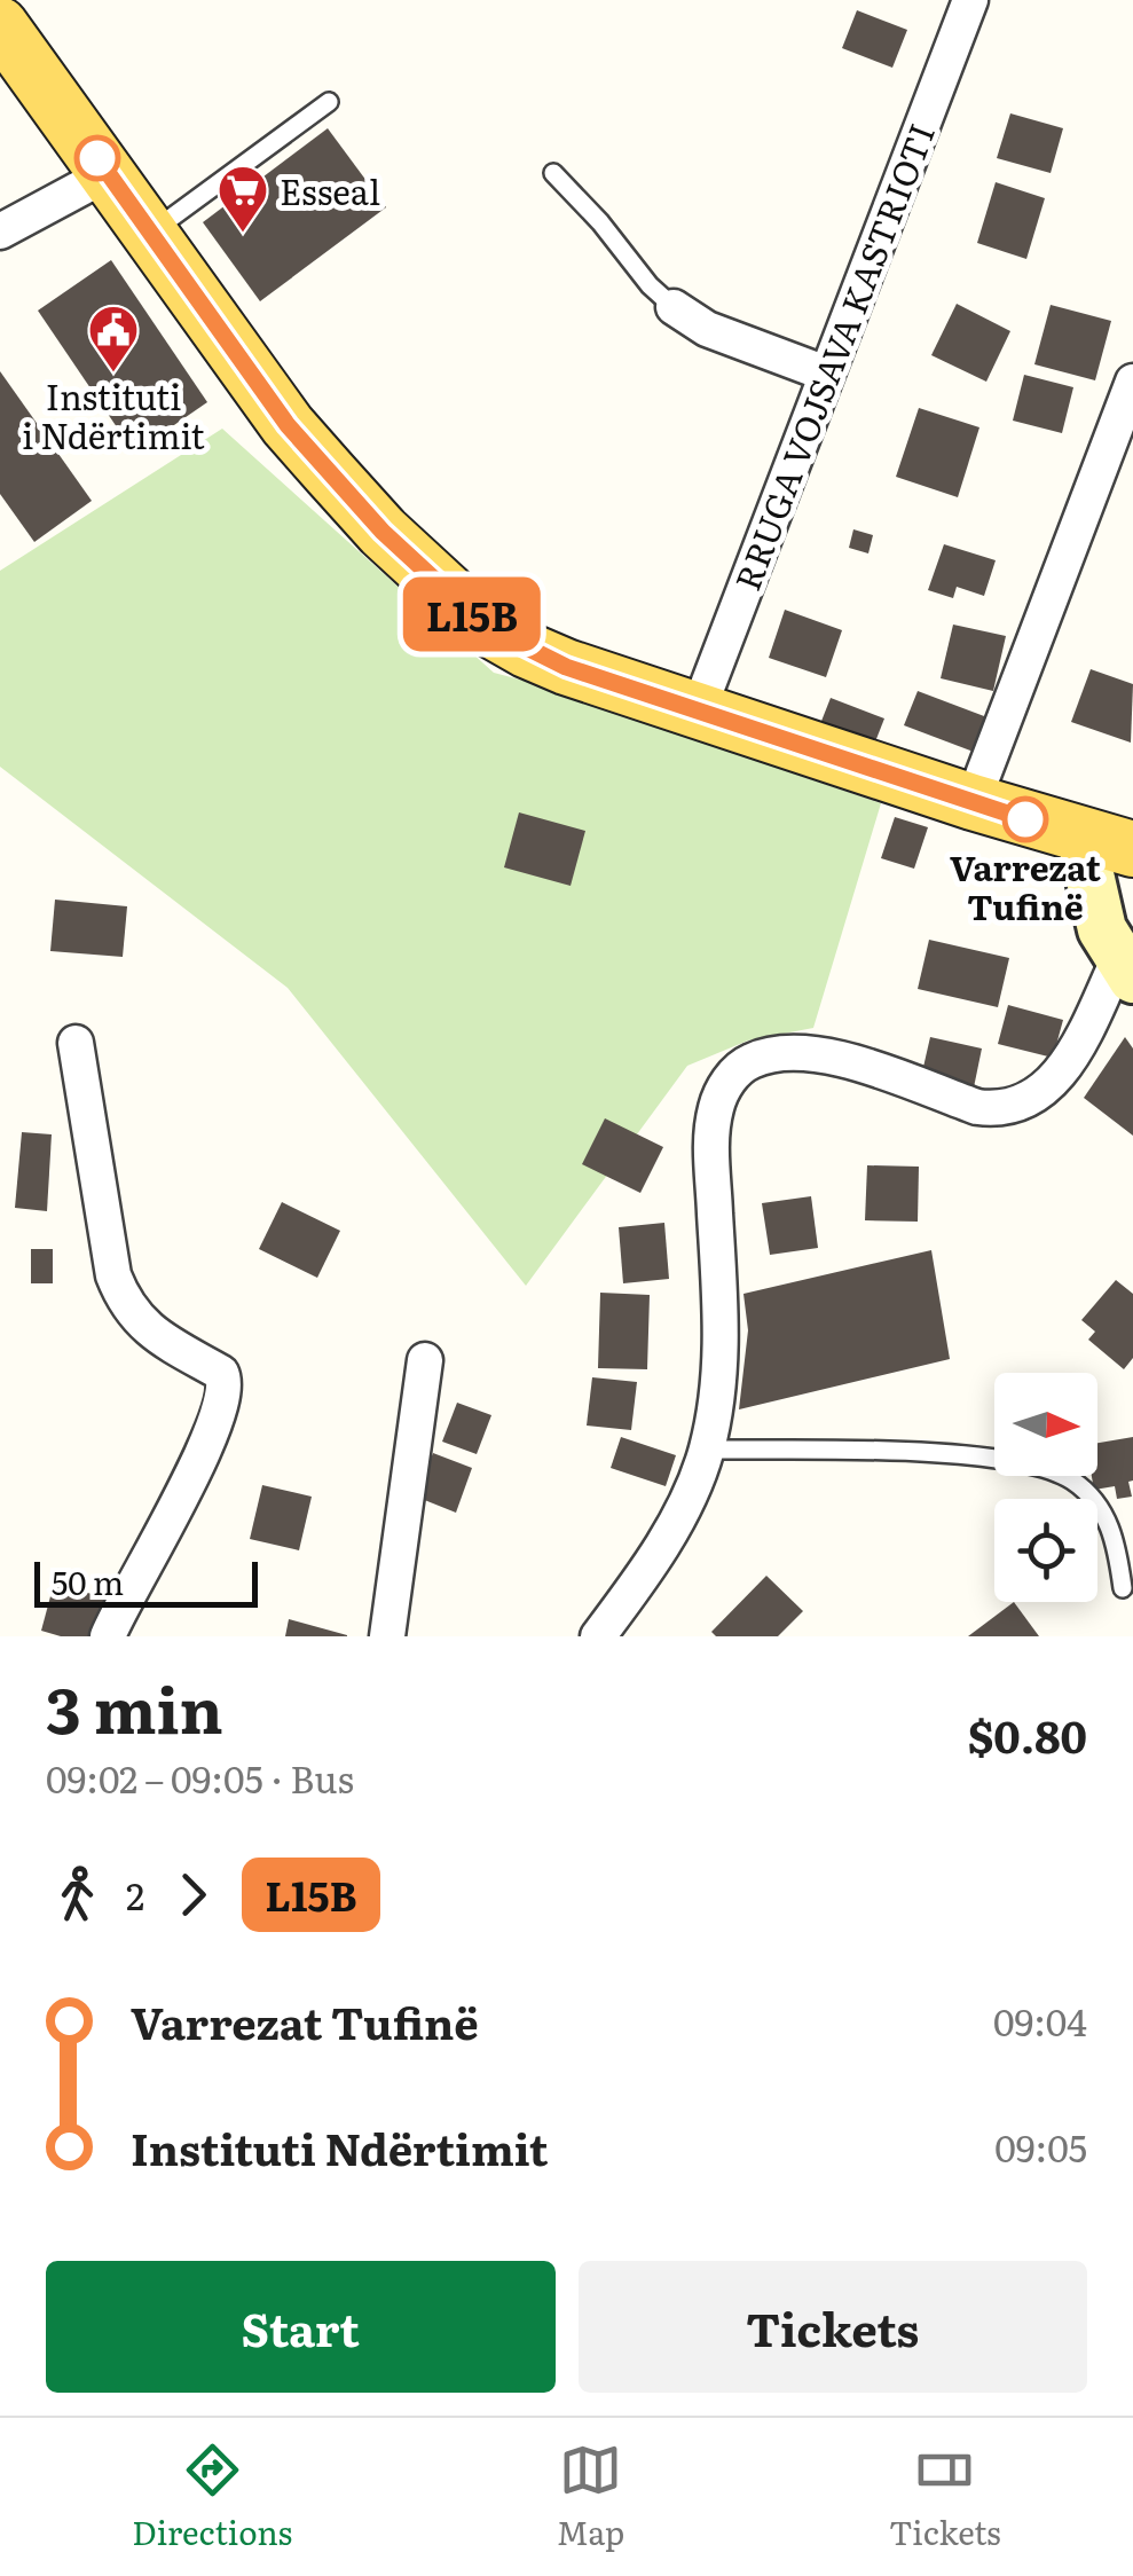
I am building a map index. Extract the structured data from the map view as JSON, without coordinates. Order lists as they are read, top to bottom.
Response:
{
  "streets": {
    "street": ["RRUGA VOJSAVA KASTRIOTI"]
  },
  "places": {
    "supermarket": ["Esseal"],
    "public building": ["Instituti i Ndërtimit"],
    "other": ["Varrezat Tufinë"]
  },
  "lines": ["bus line L15B"],
  "scale_bar": "50 m",
  "north": "right",
  "page": {
    "on_map": "L15B",
    "scale": "50 m",
    "heading": ["3 min", "09:02 – 09:05 · Bus", "$0.80"],
    "legs": ["2", "L15B"],
    "list": [
      {
        "name": "Varrezat Tufinë",
        "value": "09:04"
      },
      {
        "name": "Instituti Ndërtimit",
        "value": "09:05"
      }
    ],
    "buttons": ["Start", "Tickets"],
    "tabs": ["Directions", "Map", "Tickets"]
  }
}
